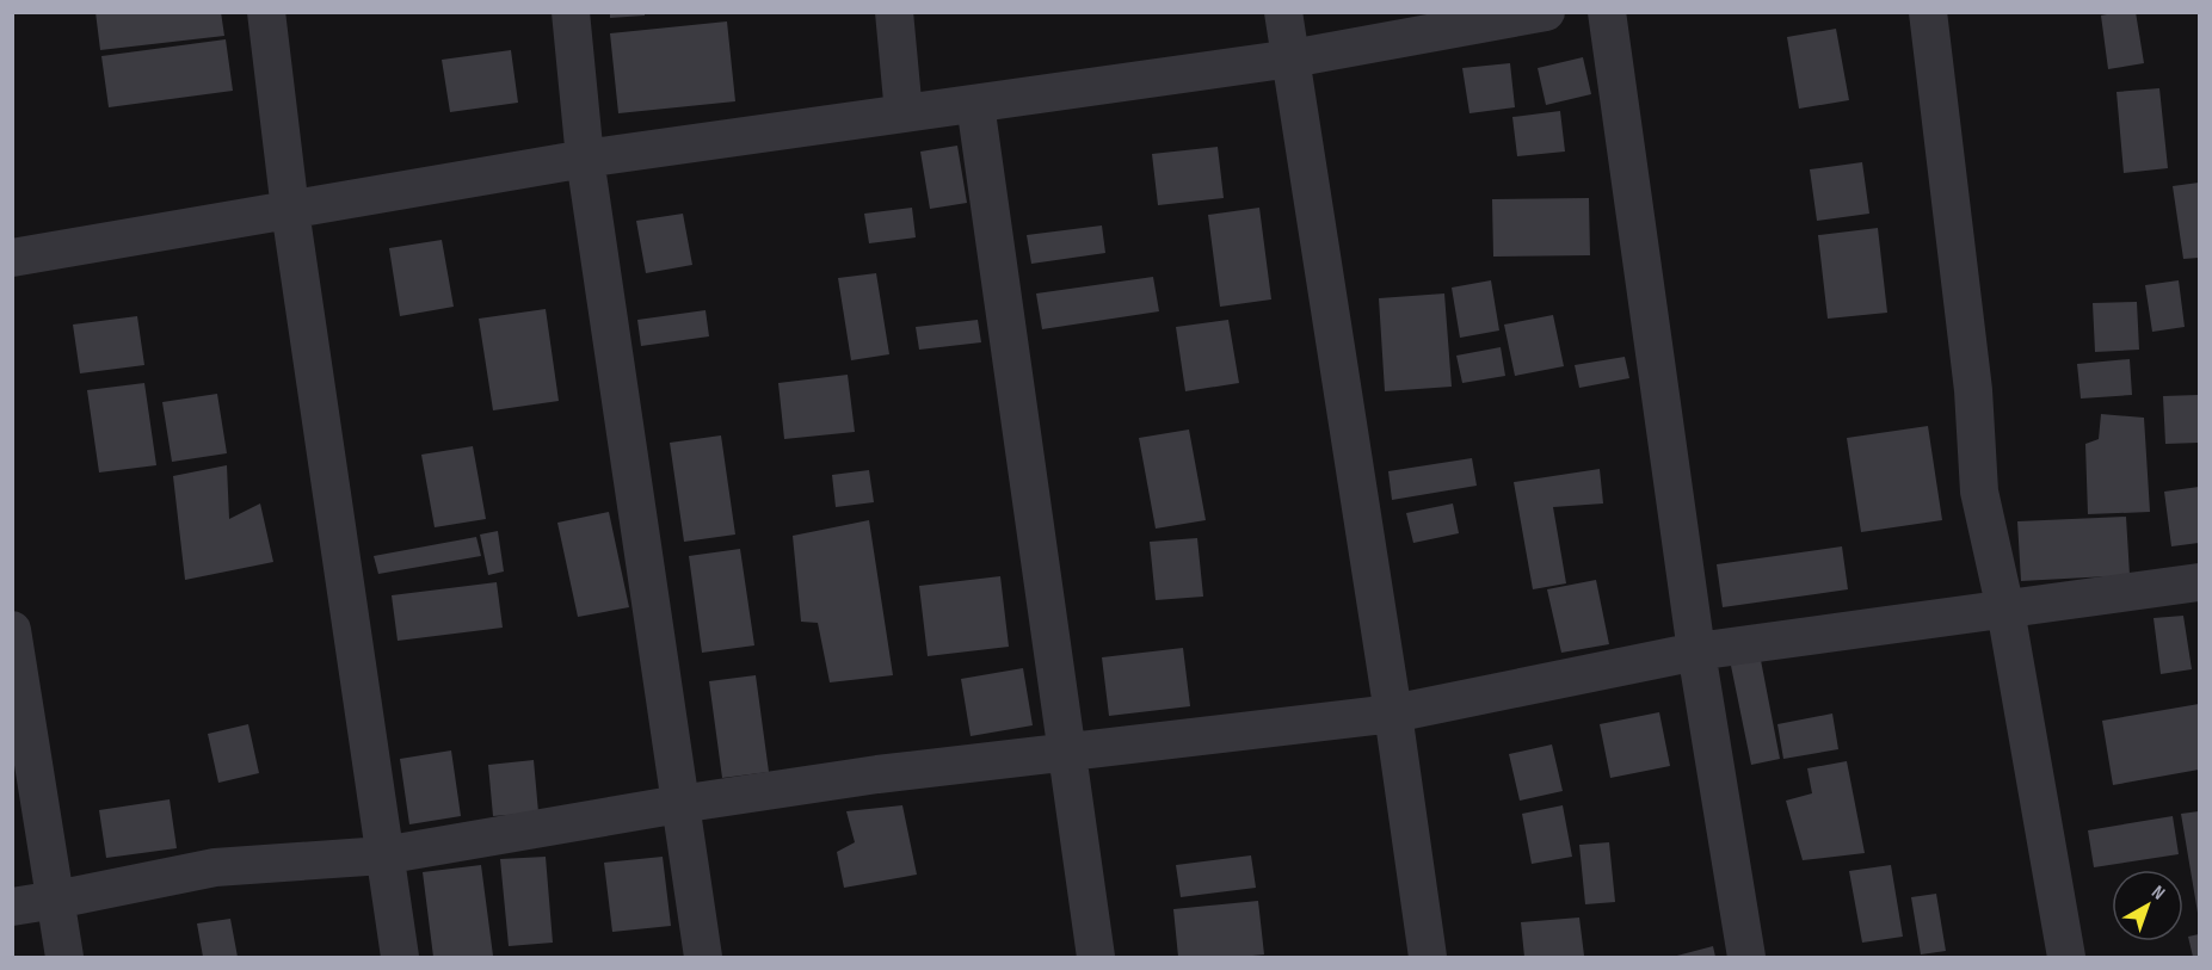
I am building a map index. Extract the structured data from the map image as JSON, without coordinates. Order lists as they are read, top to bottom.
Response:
{
  "north": "top right"
}
